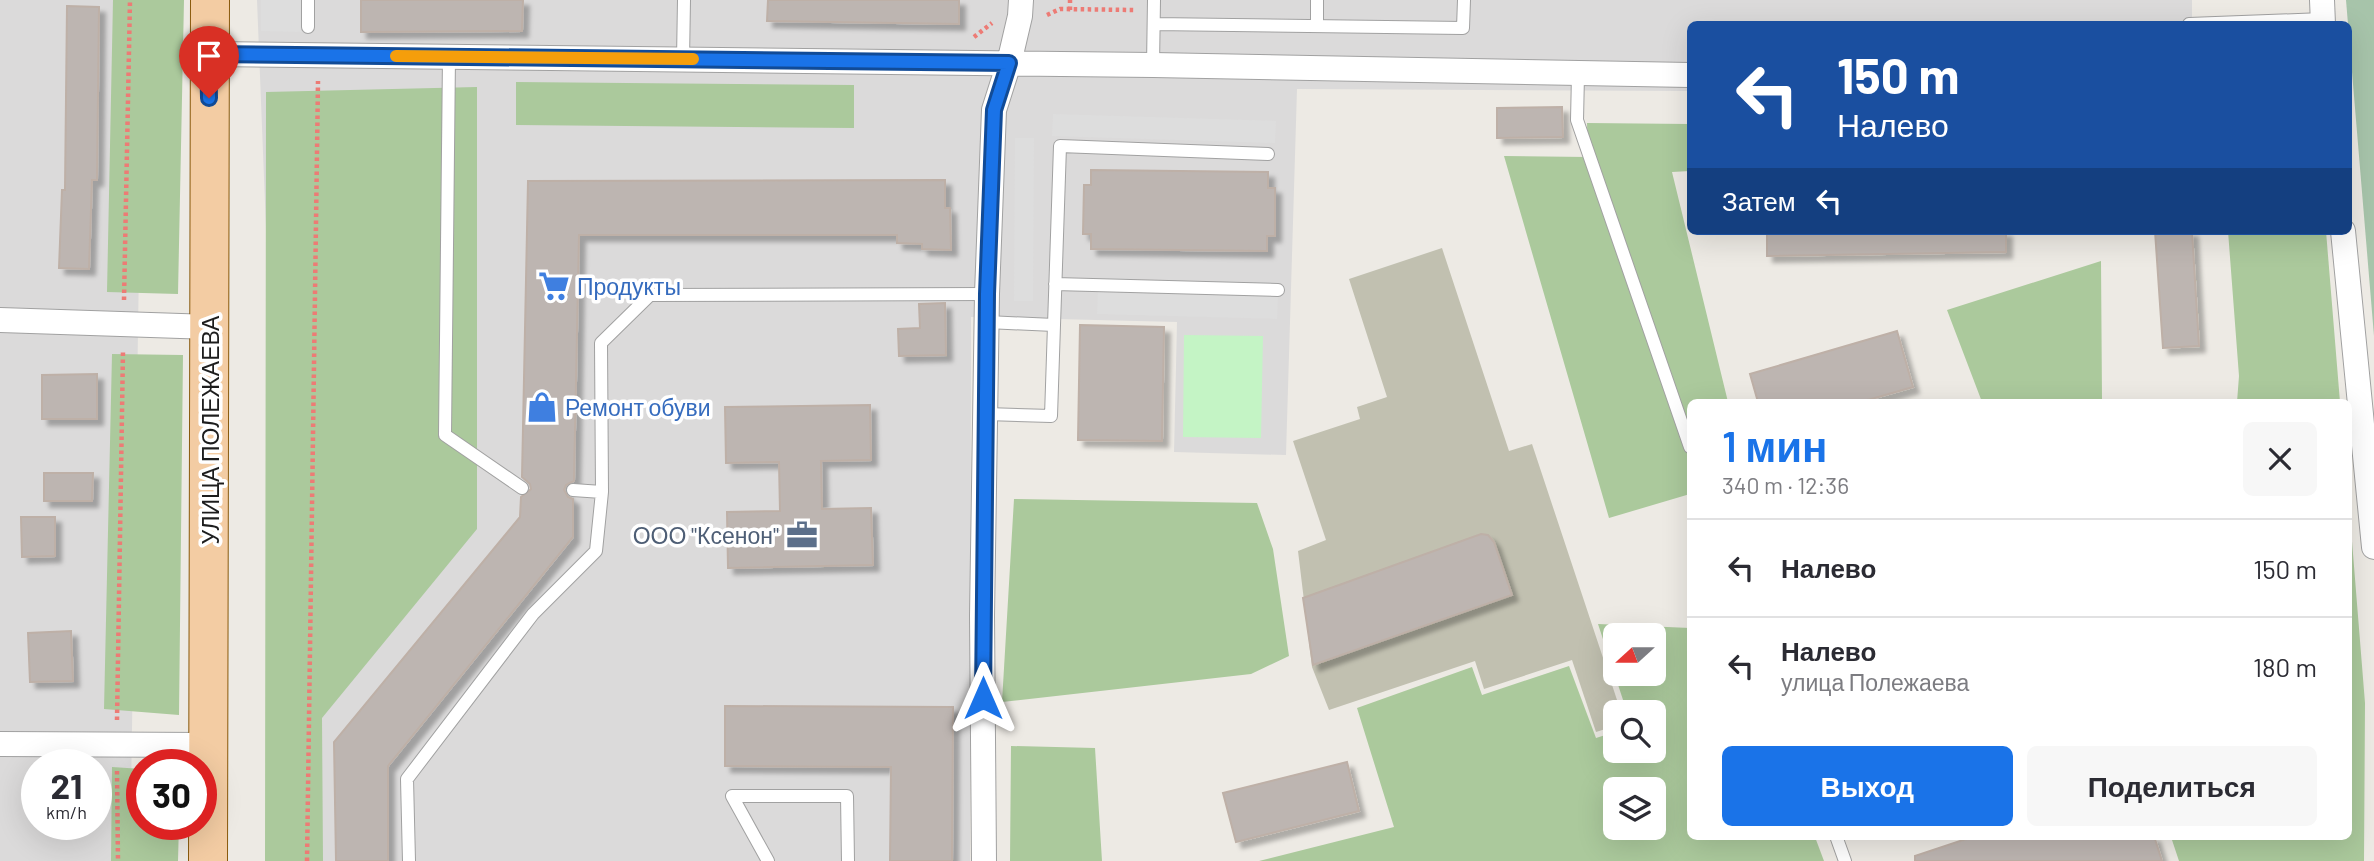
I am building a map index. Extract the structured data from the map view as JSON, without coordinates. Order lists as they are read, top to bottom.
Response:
{
  "streets": {
    "main road": ["УЛИЦА ПОЛЕЖАЕВА"]
  },
  "places": {
    "supermarket": ["Продукты"],
    "shop": ["Ремонт обуви"],
    "office": ["ООО \"Ксенон\""]
  },
  "north": "left",
  "page": {
    "turn": ["150 m", "Налево"],
    "then": "Затем",
    "heading": ["1 мин", "340 m · 12:36"],
    "list": [
      {
        "name": "Налево",
        "value": "150 m"
      },
      {
        "name": "Налево",
        "note": "улица Полежаева",
        "value": "180 m"
      }
    ],
    "buttons": ["Выход", "Поделиться"],
    "speed": "21 km/h",
    "limit": "30"
  }
}
